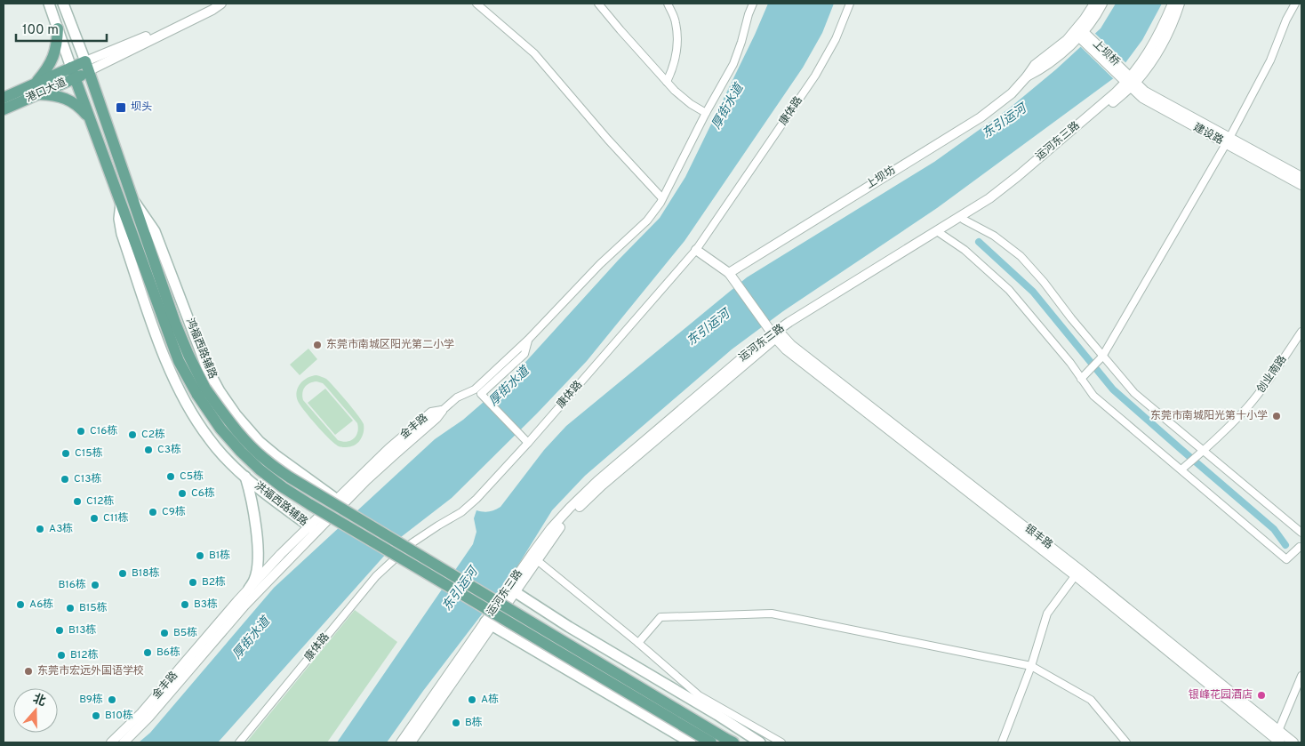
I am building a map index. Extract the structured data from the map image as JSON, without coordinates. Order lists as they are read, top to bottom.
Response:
{
  "streets": {
    "main road": ["港口大道", "鸿福西路辅路", "洪福西路辅路"],
    "street": [
      "上坝桥",
      "康体路",
      "建设路",
      "运河东三路",
      "上坝坊",
      "创业南路",
      "金丰路",
      "银丰路"
    ]
  },
  "crossings": [
    ["上坝桥", "建设路"],
    ["上坝桥", "运河东三路"],
    ["上坝桥", "上坝坊"],
    ["康体路", "银丰路"],
    ["建设路", "运河东三路"],
    ["运河东三路", "银丰路"],
    ["上坝坊", "银丰路"],
    ["鸿福西路辅路", "金丰路"],
    ["金丰路", "洪福西路辅路"]
  ],
  "water": ["厚街水道", "东引运河"],
  "places": {
    "transit": ["坝头"],
    "other": [
      "东莞市南城区阳光第二小学",
      "东莞市南城阳光第十小学",
      "C16栋",
      "C2栋",
      "C3栋",
      "C15栋",
      "C5栋",
      "C13栋",
      "C6栋",
      "C12栋",
      "C9栋",
      "C11栋",
      "A3栋",
      "B1栋",
      "B18栋",
      "B2栋",
      "B16栋",
      "A6栋",
      "B3栋",
      "B15栋",
      "B13栋",
      "B5栋",
      "B6栋",
      "B12栋",
      "东莞市宏远外国语学校",
      "银峰花园酒店",
      "B9栋",
      "A栋",
      "B10栋",
      "B栋"
    ]
  },
  "scale_bar": "100 m",
  "north": "top"
}
